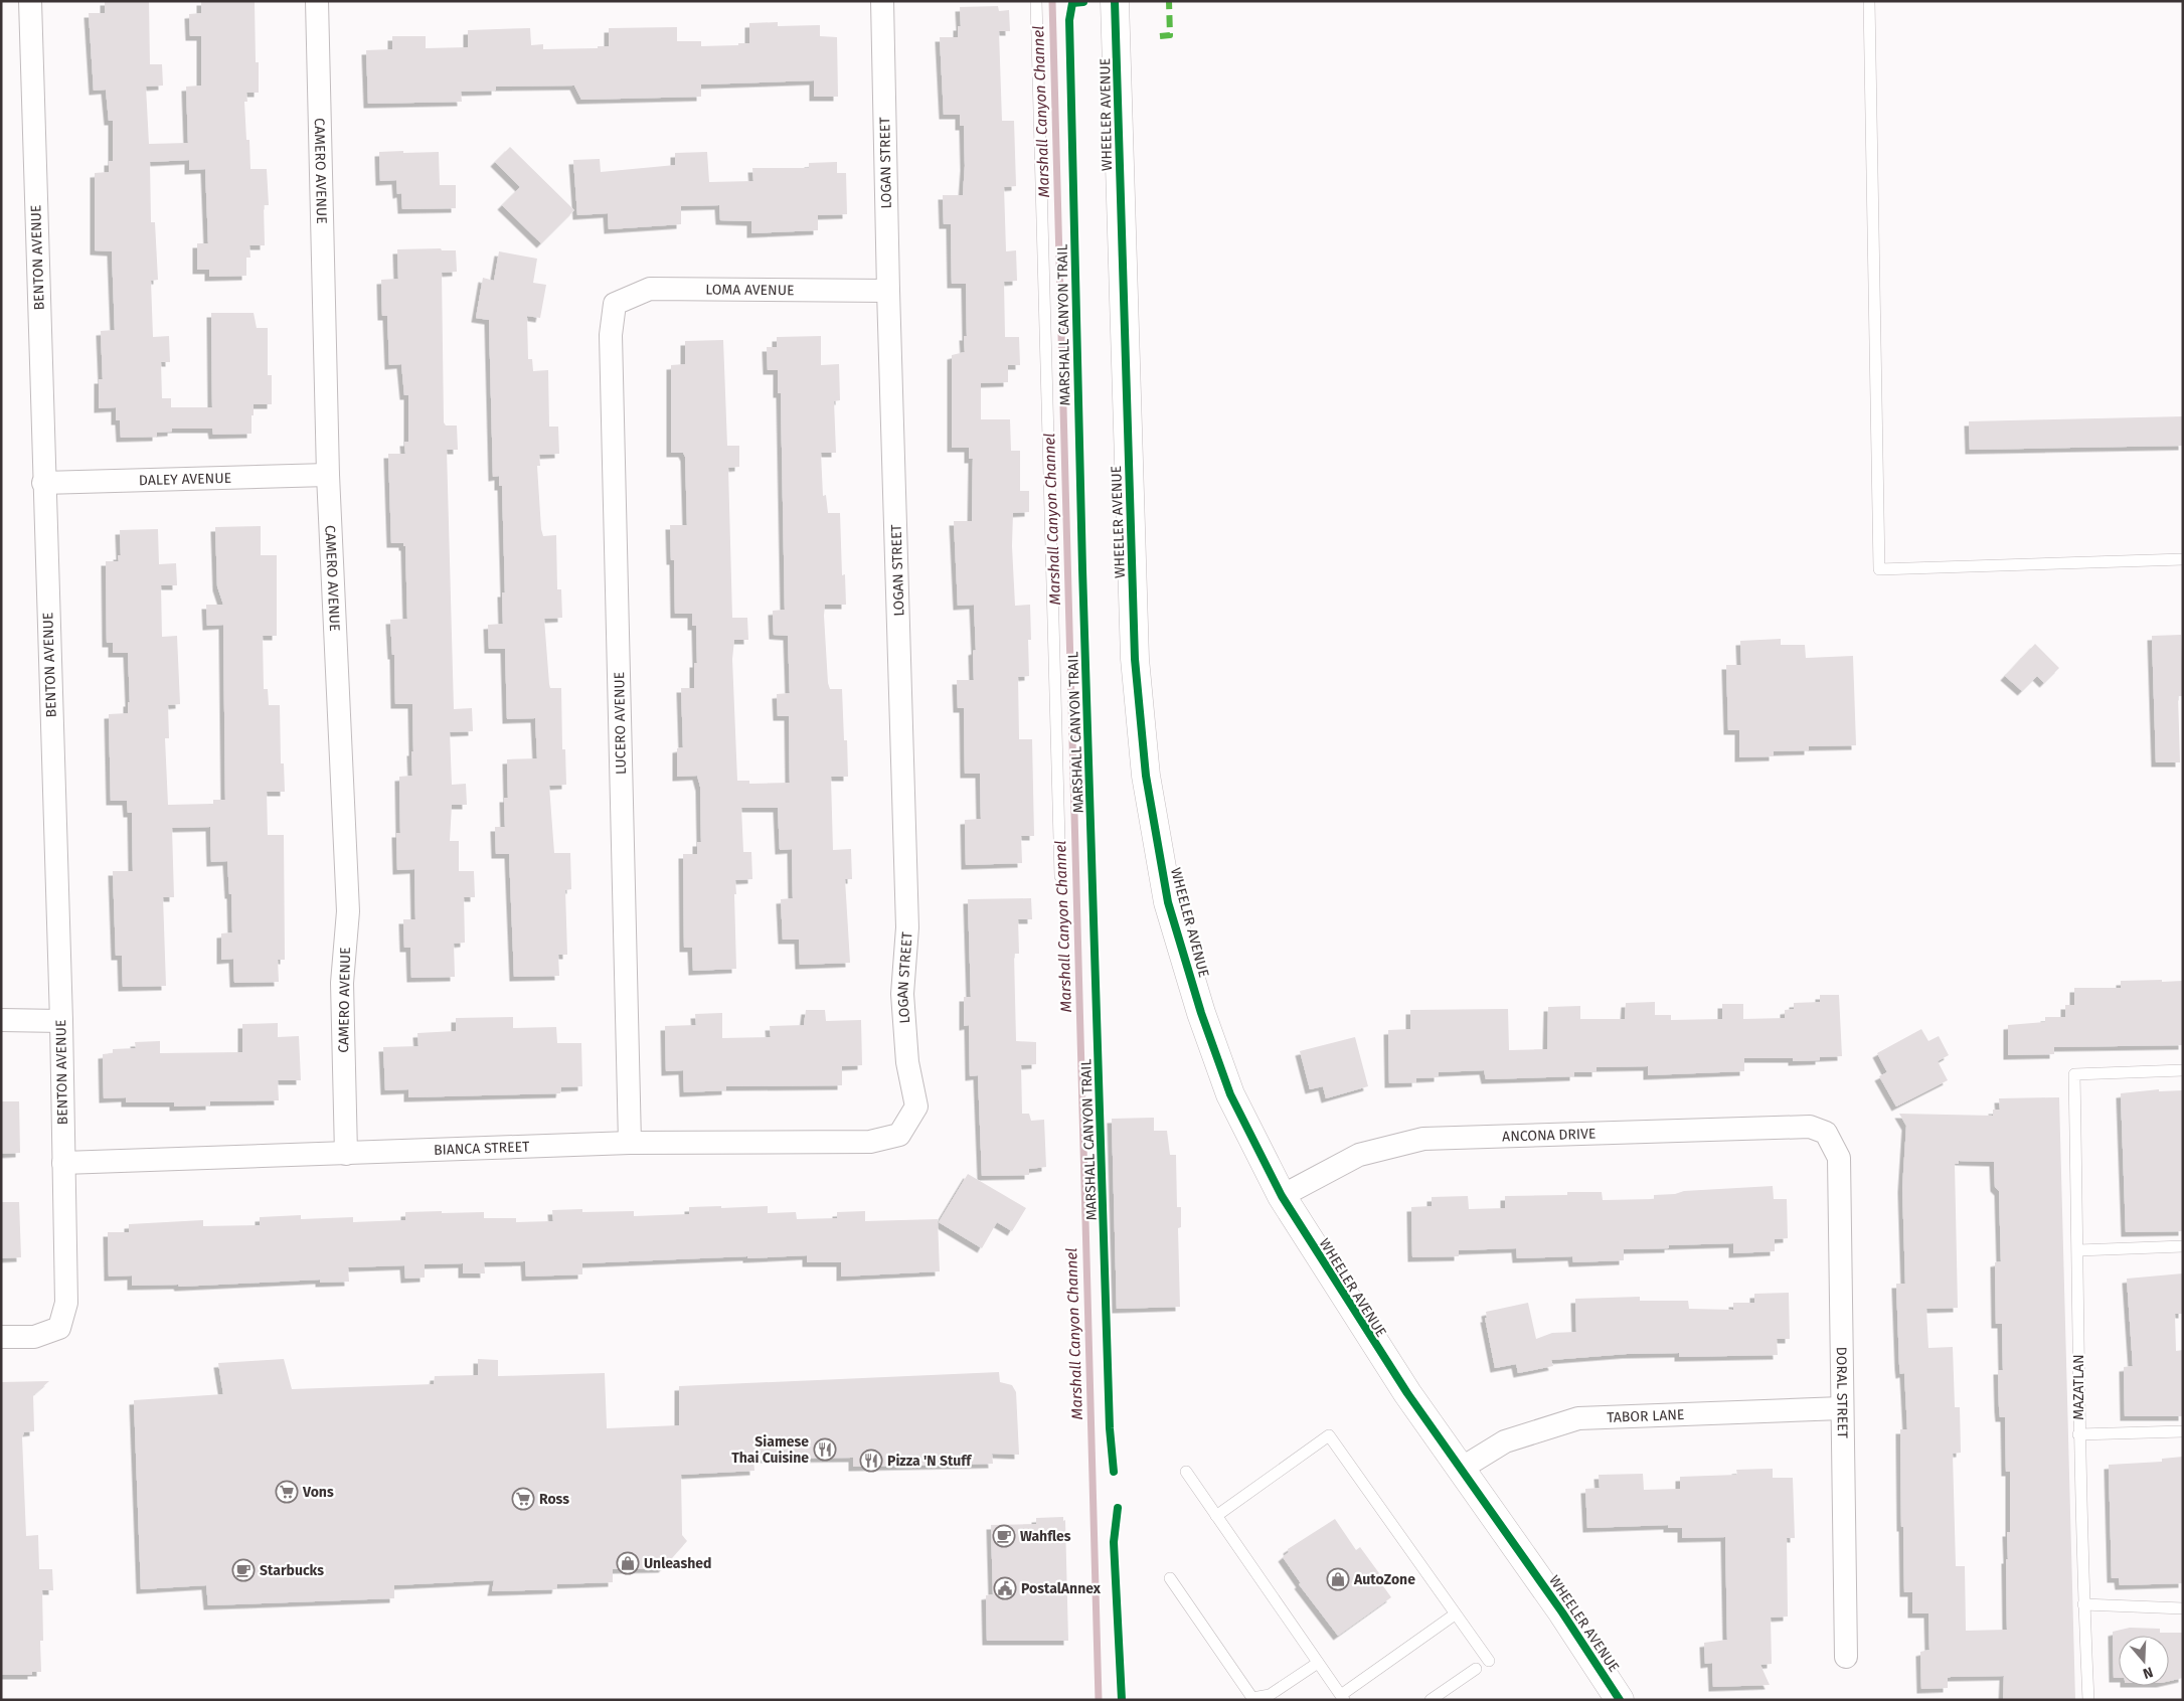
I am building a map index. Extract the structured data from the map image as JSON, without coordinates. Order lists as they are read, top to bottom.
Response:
{
  "streets": {
    "main road": ["WHEELER AVENUE"],
    "street": [
      "LOGAN STREET",
      "CAMERO AVENUE",
      "BENTON AVENUE",
      "LOMA AVENUE",
      "DALEY AVENUE",
      "LUCERO AVENUE",
      "ANCONA DRIVE",
      "BIANCA STREET",
      "DORAL STREET",
      "TABOR LANE"
    ],
    "lane": ["MAZATLAN"],
    "cycle path": ["MARSHALL CANYON TRAIL"]
  },
  "crossings": [
    ["WHEELER AVENUE", "ANCONA DRIVE"],
    ["WHEELER AVENUE", "TABOR LANE"],
    ["LOGAN STREET", "LOMA AVENUE"],
    ["LOGAN STREET", "BIANCA STREET"],
    ["CAMERO AVENUE", "DALEY AVENUE"],
    ["CAMERO AVENUE", "BIANCA STREET"],
    ["BENTON AVENUE", "DALEY AVENUE"],
    ["BENTON AVENUE", "BIANCA STREET"],
    ["LOMA AVENUE", "LUCERO AVENUE"],
    ["LUCERO AVENUE", "BIANCA STREET"],
    ["ANCONA DRIVE", "DORAL STREET"],
    ["DORAL STREET", "TABOR LANE"]
  ],
  "water": ["Marshall Canyon Channel"],
  "places": {
    "restaurant": ["Siamese Thai Cuisine", "Pizza 'N Stuff"],
    "supermarket": ["Vons", "Ross"],
    "cafe": ["Wahfles", "Starbucks"],
    "shop": ["Unleashed", "AutoZone"],
    "public building": ["PostalAnnex"]
  },
  "north": "bottom"
}
